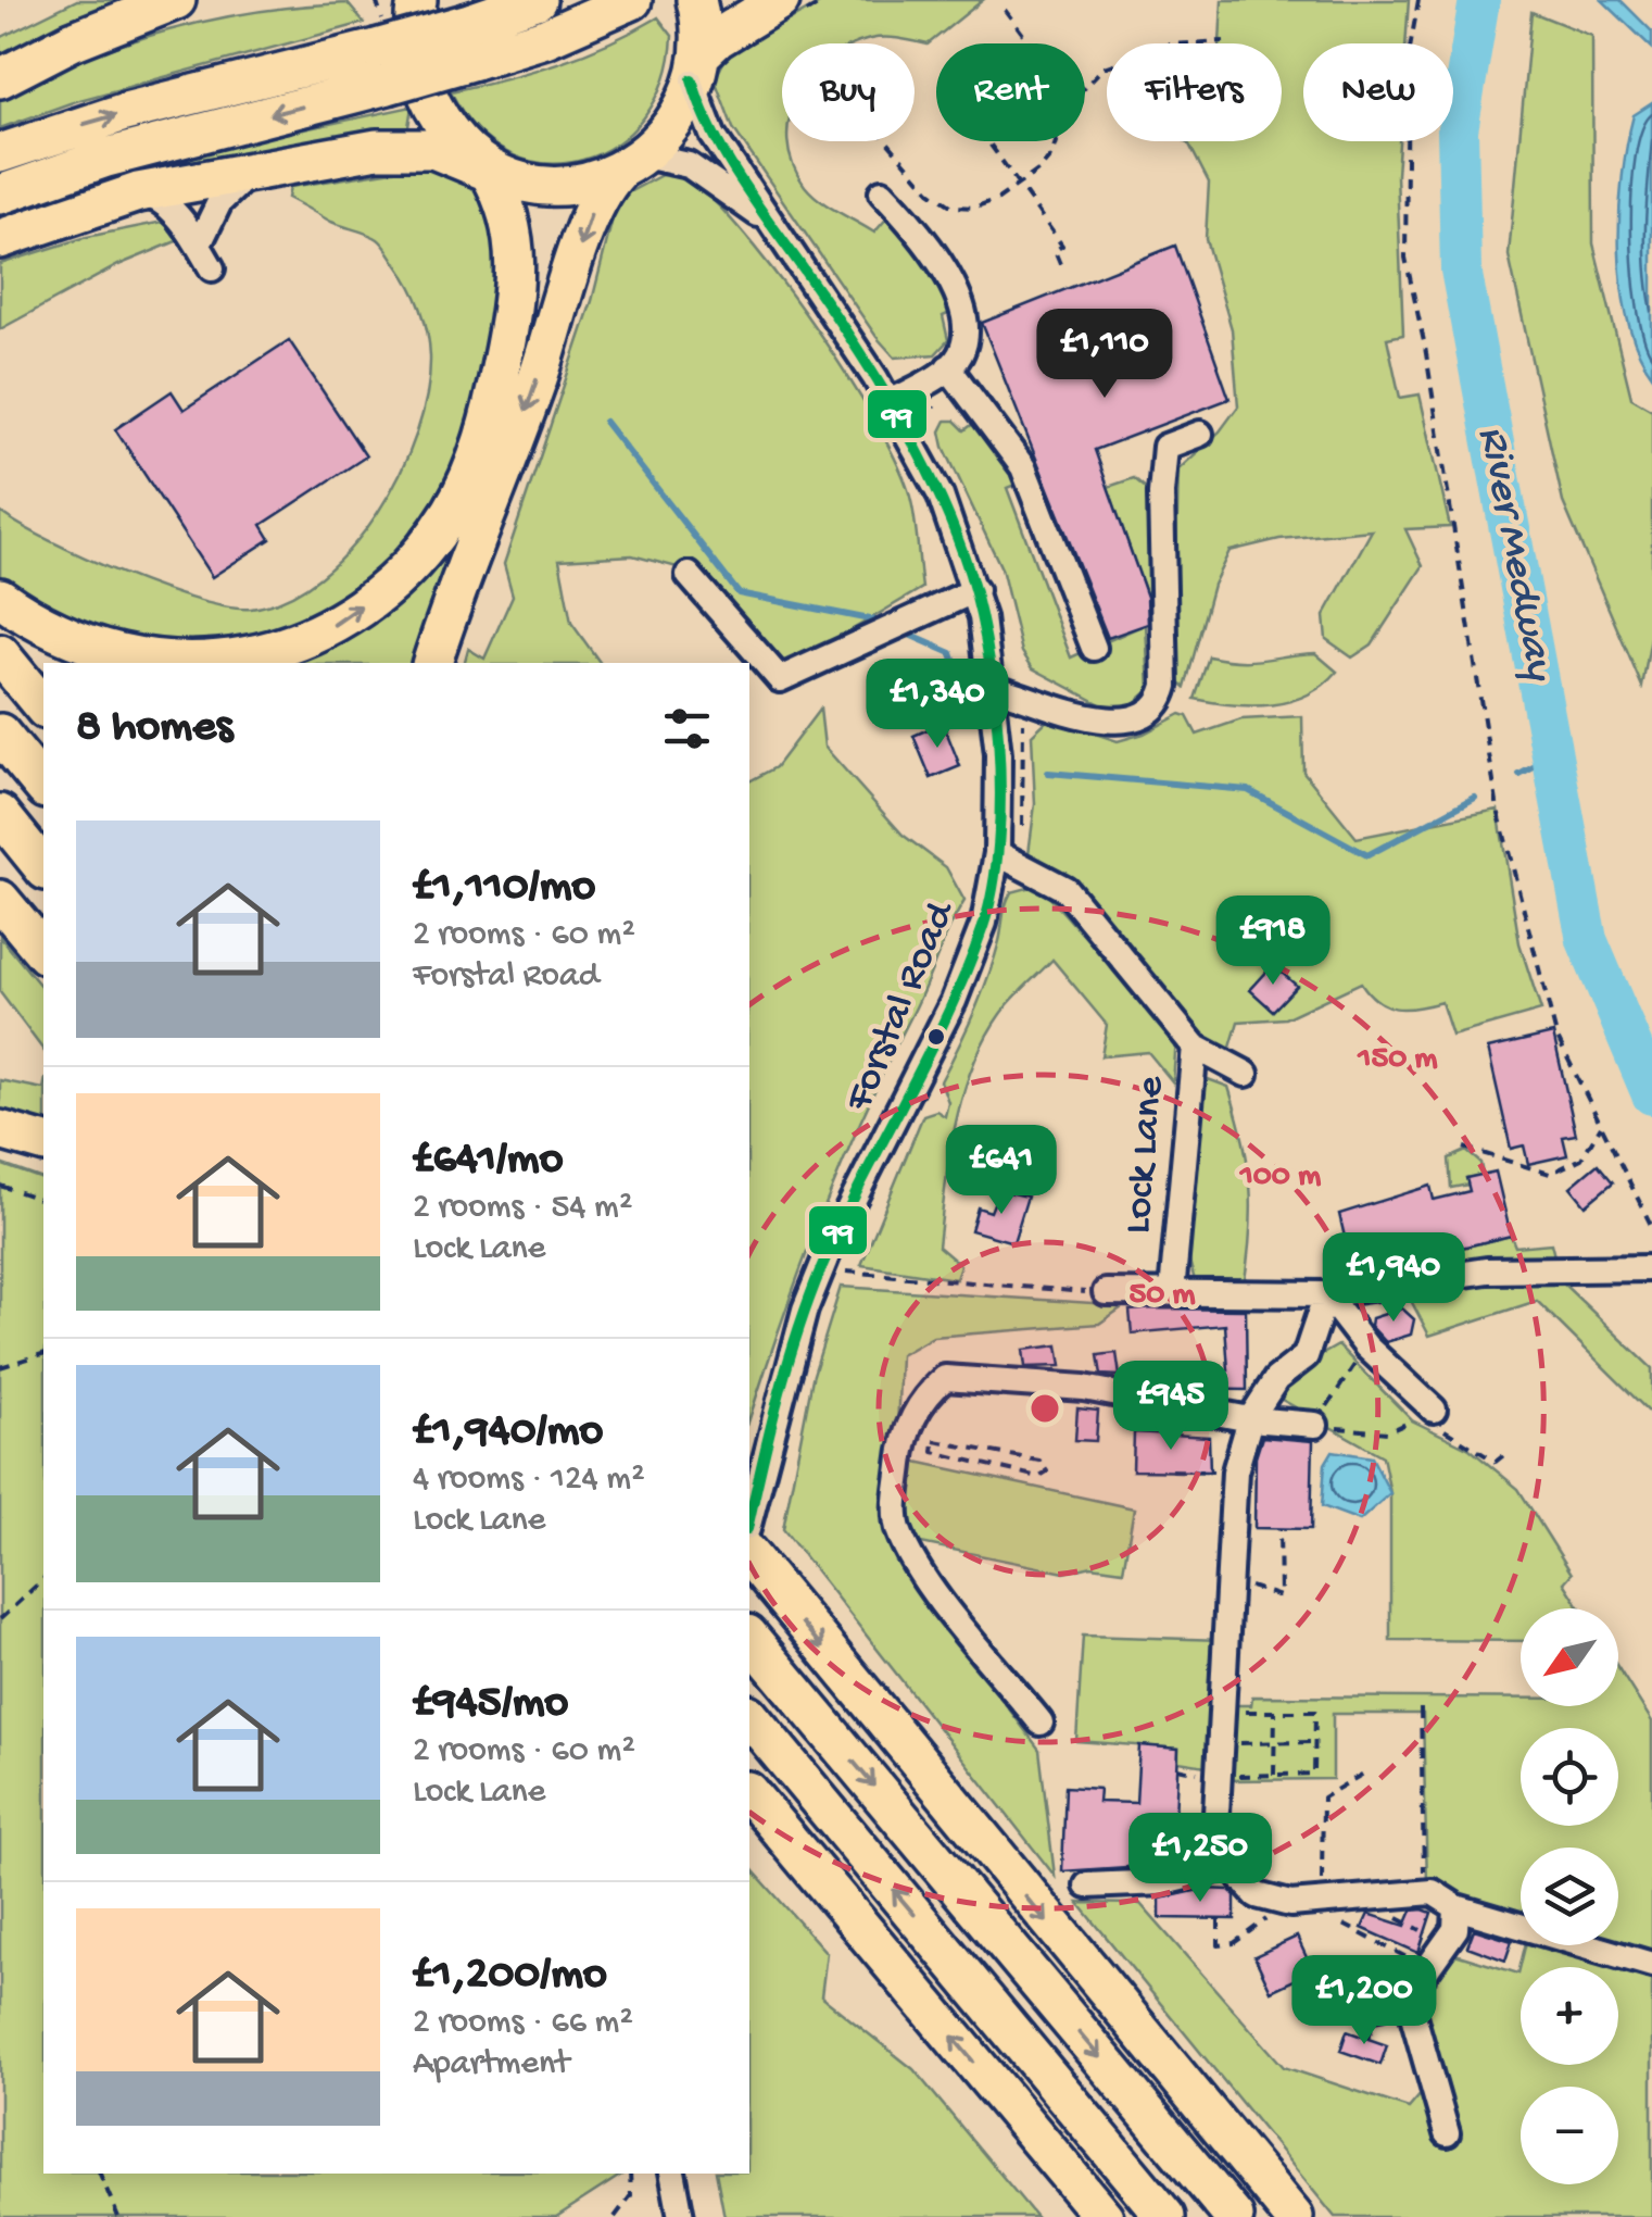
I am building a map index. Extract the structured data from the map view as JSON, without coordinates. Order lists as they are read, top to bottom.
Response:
{
  "streets": {
    "street": ["Forstal Road", "Lock Lane"]
  },
  "crossings": [
    ["Forstal Road", "Lock Lane"]
  ],
  "water": ["River Medway"],
  "lines": ["transit line 99"],
  "north": "bottom left",
  "page": {
    "chip": [
      "Buy",
      "Rent",
      "Filters",
      "New"
    ],
    "price": [
      "£1,110",
      "£1,340",
      "£918",
      "£641",
      "£1,940",
      "£945",
      "£1,250",
      "£1,200"
    ],
    "heading": "8 homes",
    "list": [
      {
        "name": "£1,110/mo",
        "note": "2 rooms · 60 m² · Forstal Road"
      },
      {
        "name": "£641/mo",
        "note": "2 rooms · 54 m² · Lock Lane"
      },
      {
        "name": "£1,940/mo",
        "note": "4 rooms · 124 m² · Lock Lane"
      },
      {
        "name": "£945/mo",
        "note": "2 rooms · 60 m² · Lock Lane"
      },
      {
        "name": "£1,200/mo",
        "note": "2 rooms · 66 m² · Apartment"
      }
    ],
    "map_buttons": ["+", "−"]
  },
  "rings": ["150 m", "100 m", "50 m"]
}
